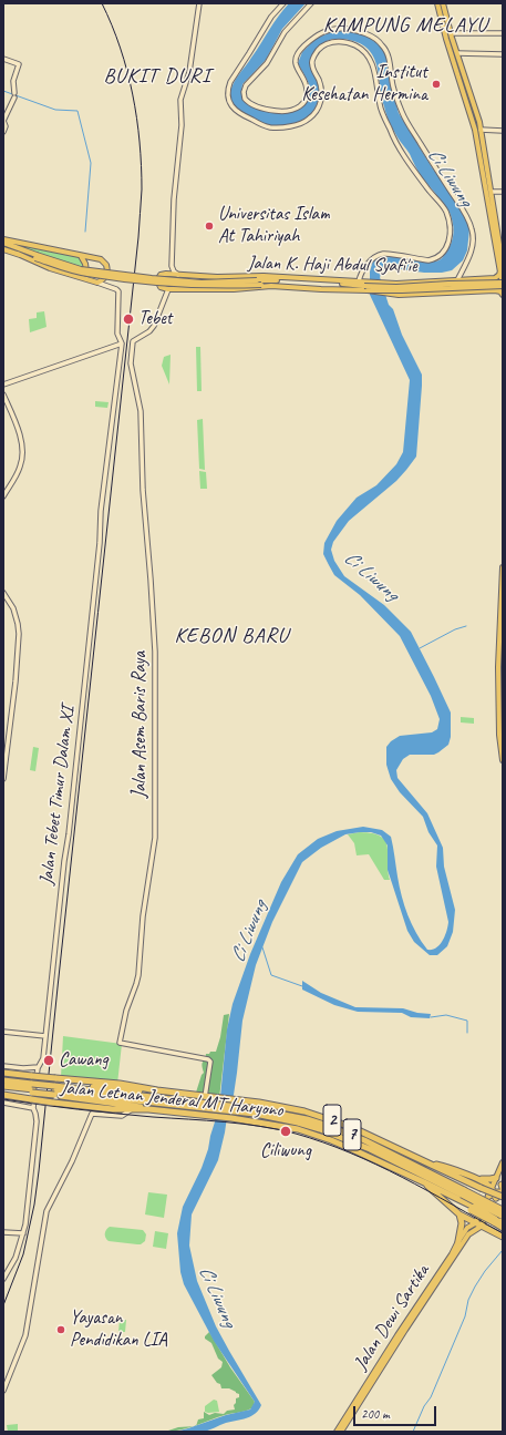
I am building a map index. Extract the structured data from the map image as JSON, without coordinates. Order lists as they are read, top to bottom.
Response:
{
  "streets": {
    "highway": ["Jalan Letnan Jenderal MT Haryono", "2", "7"],
    "main road": ["Jalan K. Haji Abdul Syafi'ie", "Jalan Dewi Sartika"],
    "street": ["Jalan Asem Baris Raya", "Jalan Tebet Timur Dalam XI"]
  },
  "crossings": [
    ["Jalan K. Haji Abdul Syafi'ie", "Jalan Asem Baris Raya"],
    ["Jalan K. Haji Abdul Syafi'ie", "Jalan Tebet Timur Dalam XI"],
    ["Jalan Asem Baris Raya", "Jalan Letnan Jenderal MT Haryono"],
    ["Jalan Tebet Timur Dalam XI", "Jalan Letnan Jenderal MT Haryono"],
    ["Jalan Letnan Jenderal MT Haryono", "7"],
    ["Jalan Letnan Jenderal MT Haryono", "Jalan Dewi Sartika"]
  ],
  "districts": ["KAMPUNG MELAYU", "BUKIT DURI", "KEBON BARU"],
  "water": ["Ci Liwung"],
  "places": [
    "Institut Kesehatan Hermina",
    "Universitas Islam At Tahiriyah",
    "Tebet",
    "Cawang",
    "Ciliwung",
    "Yayasan Pendidikan LIA"
  ],
  "scale_bar": "200 m"
}
